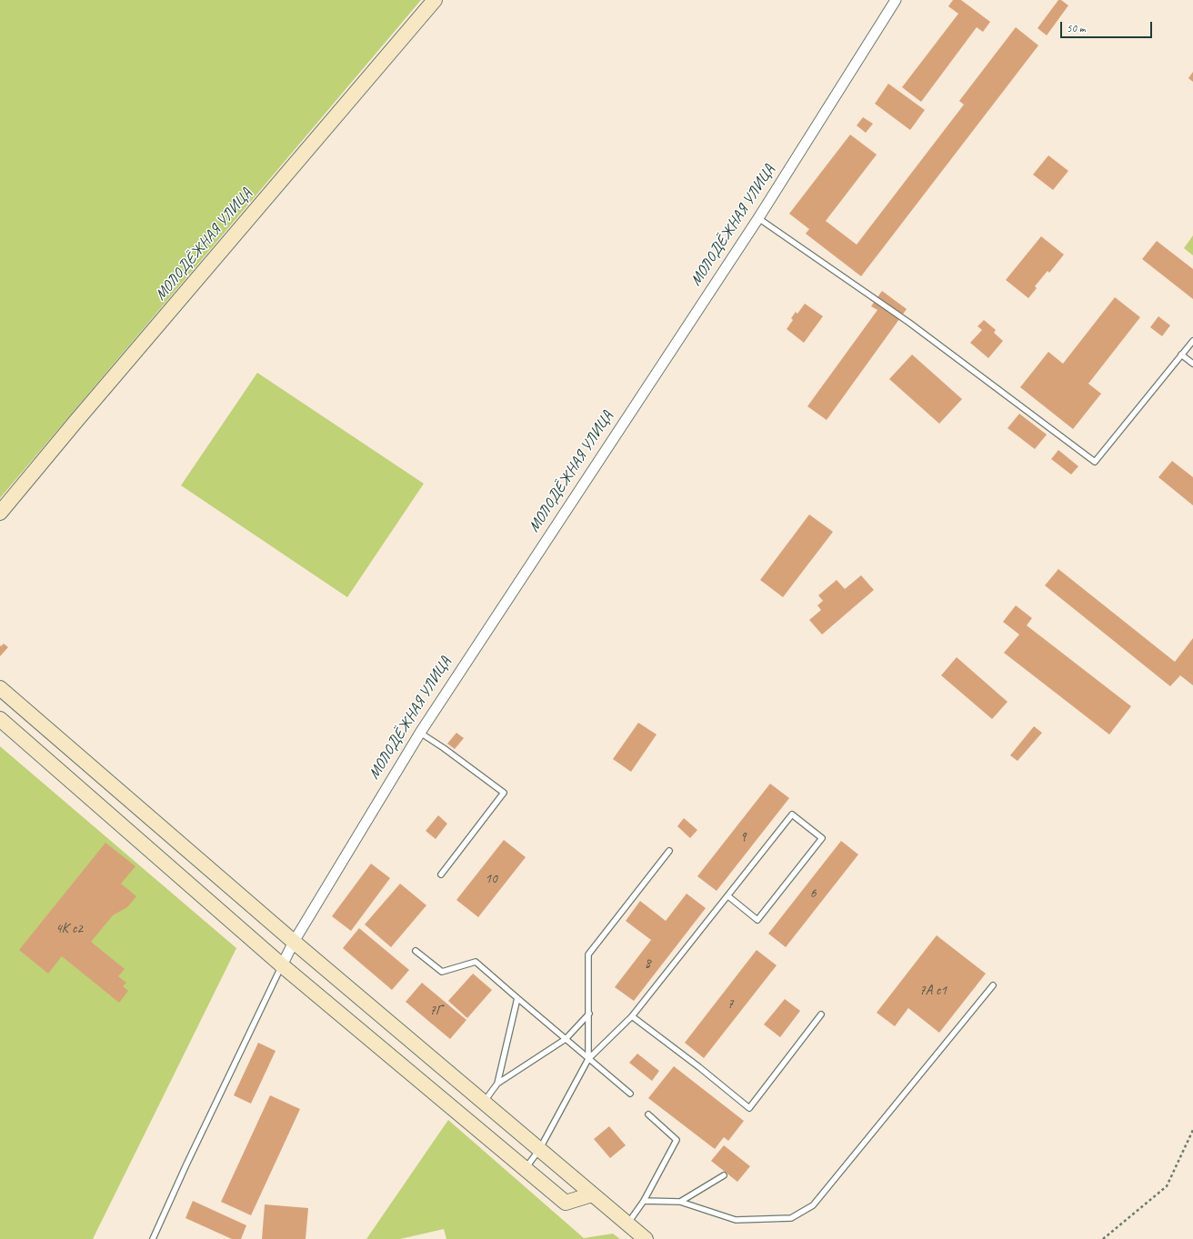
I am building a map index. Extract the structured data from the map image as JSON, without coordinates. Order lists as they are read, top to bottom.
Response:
{
  "streets": {
    "street": ["МОЛОДЁЖНАЯ УЛИЦА"]
  },
  "house_numbers": [
    "9",
    "10",
    "6",
    "4К с2",
    "8",
    "7А с1",
    "7",
    "7Г"
  ],
  "scale_bar": "50 m"
}
